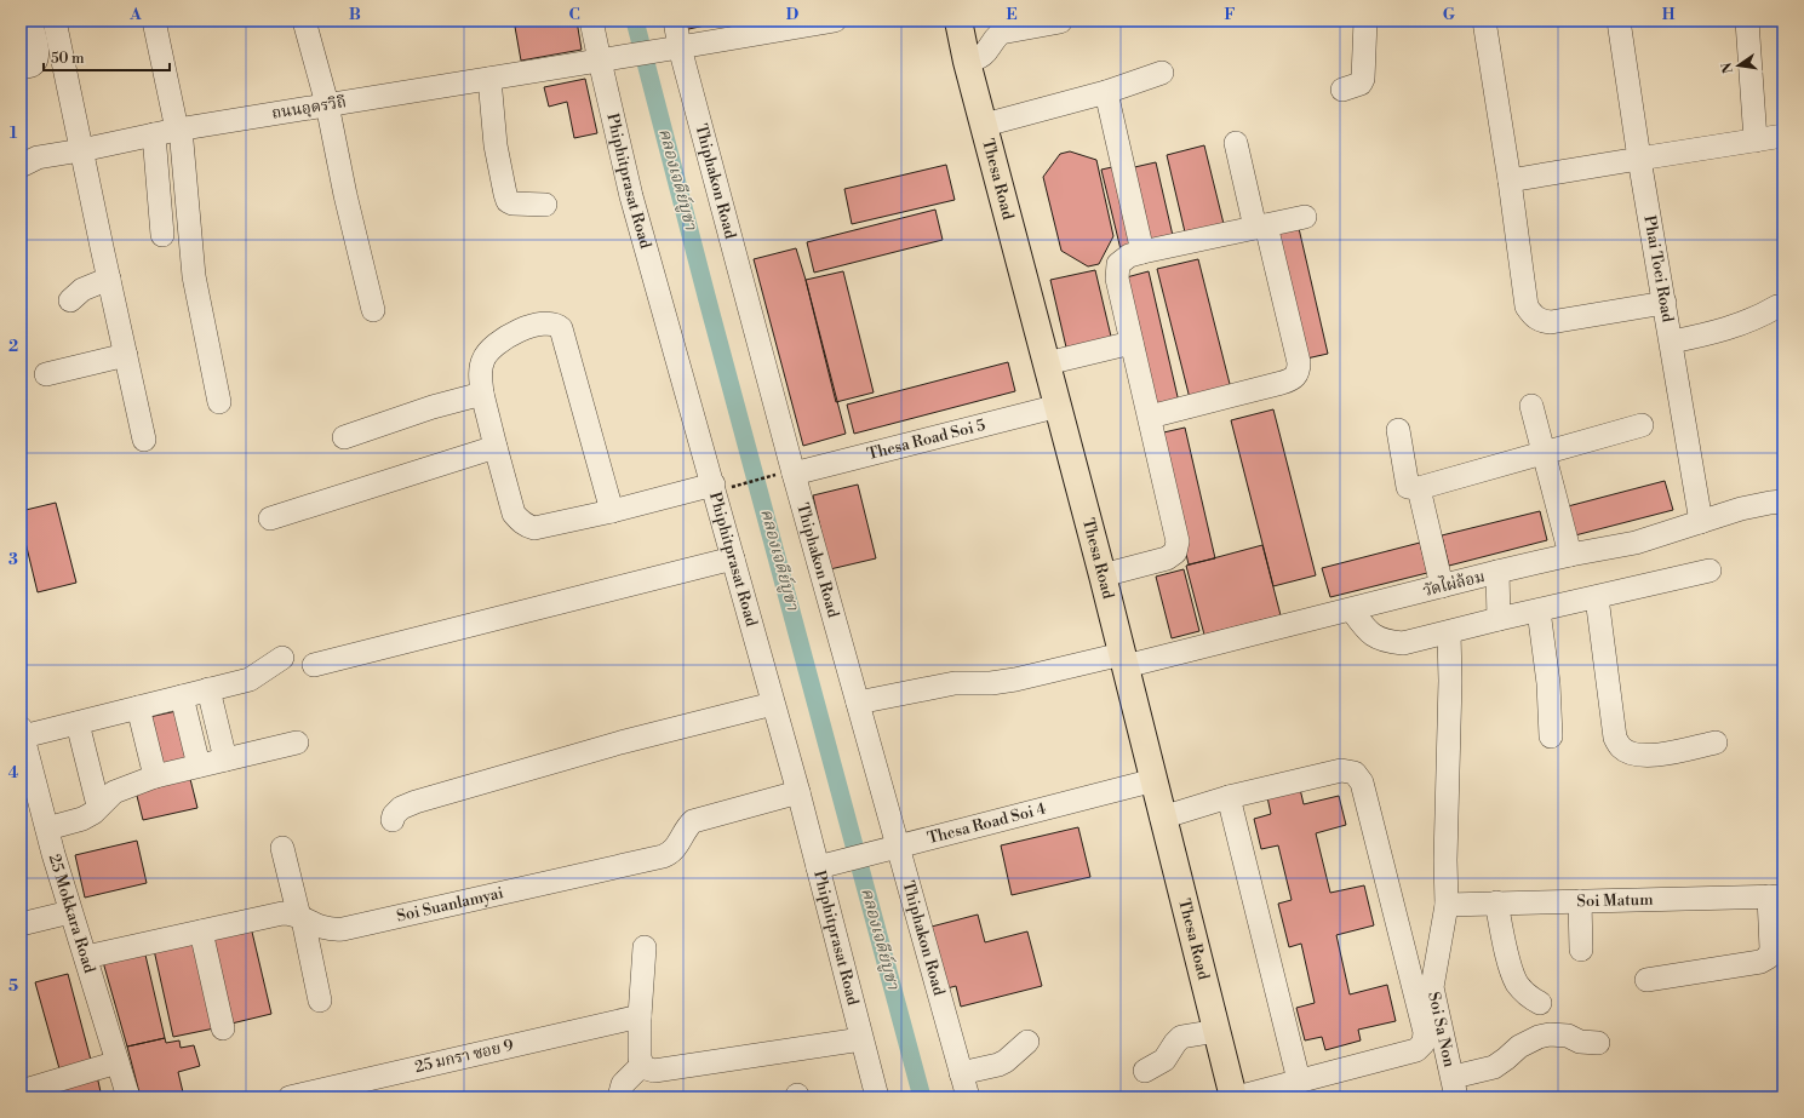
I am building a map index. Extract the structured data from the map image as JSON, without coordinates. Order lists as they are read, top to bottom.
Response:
{
  "streets": {
    "main road": ["Thesa Road"],
    "street": [
      "ถนนอุดรวิถี",
      "Phiphitprasat Road",
      "Thiphakon Road",
      "Phai Toei Road",
      "Thesa Road Soi 5",
      "วัดไผ่ล้อม",
      "Thesa Road Soi 4",
      "Soi Matum",
      "Soi Suanlamyai",
      "25 Mokkara Road",
      "Soi Sa Non",
      "25 มกรา ซอย 9"
    ]
  },
  "crossings": [
    ["ถนนอุดรวิถี", "Phiphitprasat Road"],
    ["ถนนอุดรวิถี", "Thiphakon Road"],
    ["Thesa Road", "Thesa Road Soi 5"],
    ["Thesa Road", "วัดไผ่ล้อม"],
    ["Thesa Road", "Thesa Road Soi 4"],
    ["Phiphitprasat Road", "Thesa Road Soi 4"],
    ["Phiphitprasat Road", "Soi Suanlamyai"],
    ["Thiphakon Road", "Thesa Road Soi 5"],
    ["Thiphakon Road", "วัดไผ่ล้อม"],
    ["Thiphakon Road", "Thesa Road Soi 4"],
    ["Phai Toei Road", "วัดไผ่ล้อม"],
    ["Soi Matum", "Soi Sa Non"],
    ["Soi Suanlamyai", "25 Mokkara Road"]
  ],
  "water": ["คลองเจดีย์บูชา"],
  "scale_bar": "50 m",
  "north": "left",
  "grid": {
    "columns": [
      "A",
      "B",
      "C",
      "D",
      "E",
      "F",
      "G",
      "H"
    ],
    "rows": [
      "1",
      "2",
      "3",
      "4",
      "5"
    ]
  }
}
